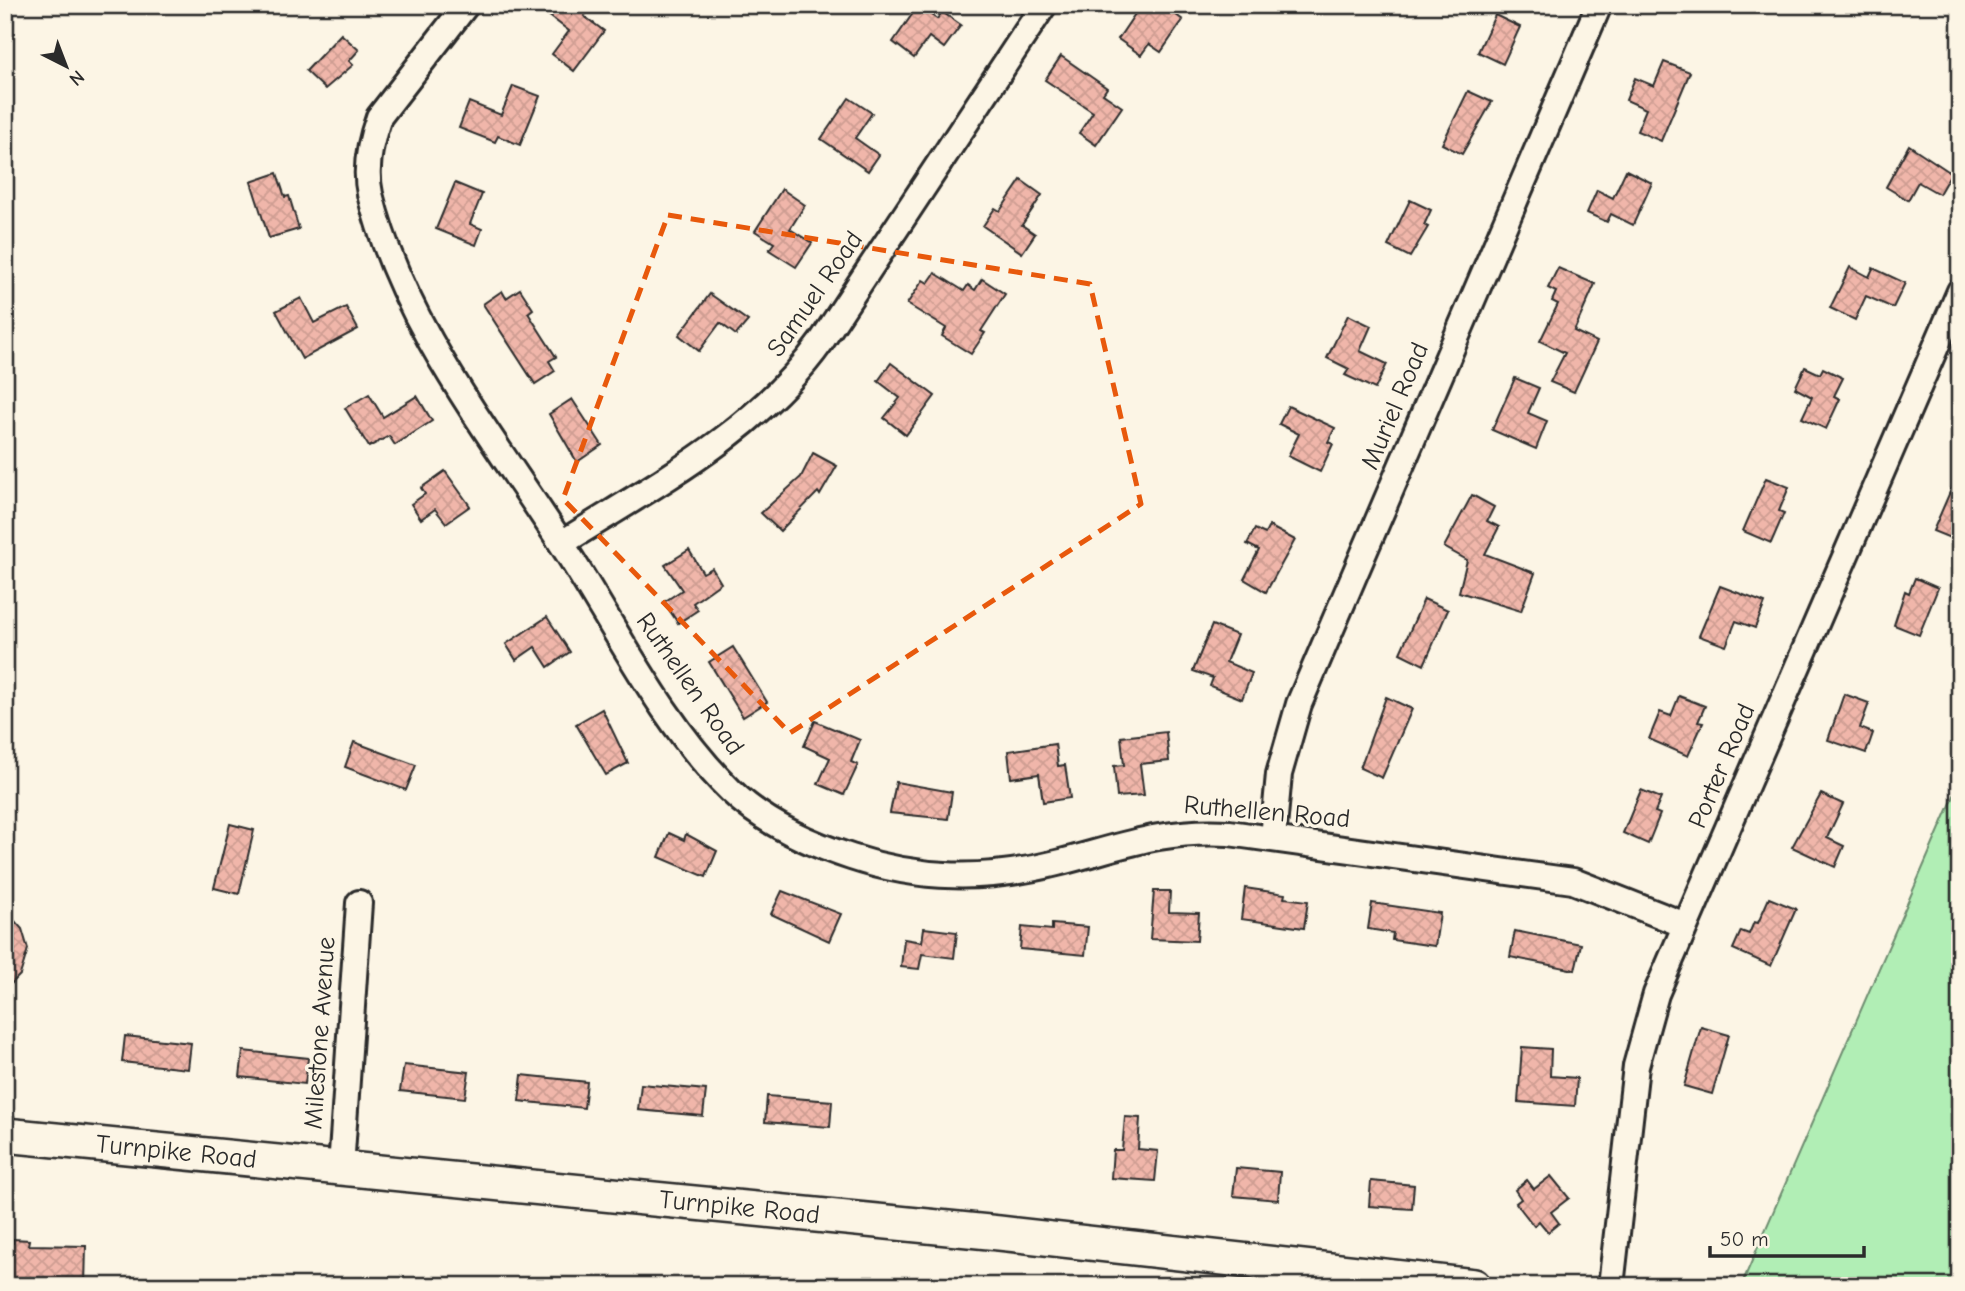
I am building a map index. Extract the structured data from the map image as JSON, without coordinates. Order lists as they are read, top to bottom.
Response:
{
  "streets": {
    "main road": ["Turnpike Road"],
    "street": [
      "Samuel Road",
      "Muriel Road",
      "Ruthellen Road",
      "Porter Road",
      "Milestone Avenue"
    ]
  },
  "crossings": [
    ["Samuel Road", "Ruthellen Road"],
    ["Muriel Road", "Ruthellen Road"],
    ["Ruthellen Road", "Porter Road"],
    ["Milestone Avenue", "Turnpike Road"]
  ],
  "scale_bar": "50 m",
  "north": "bottom right"
}
